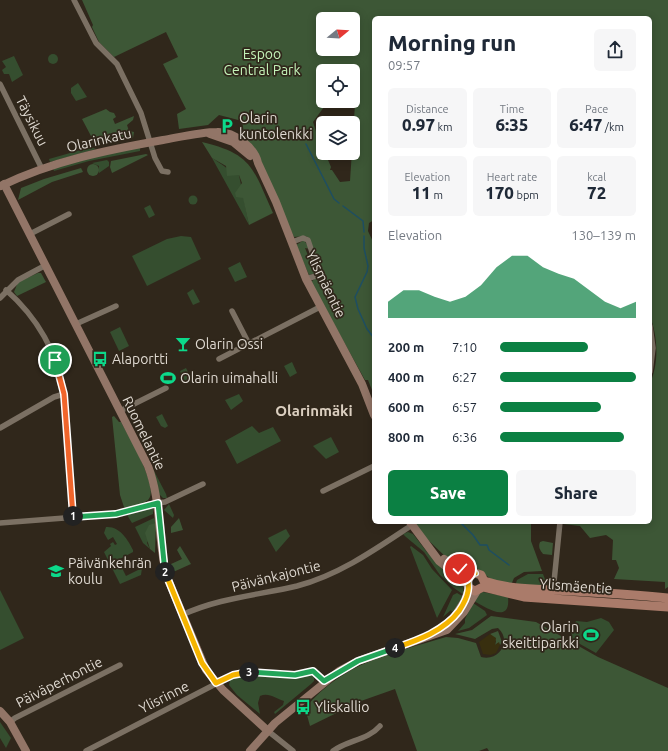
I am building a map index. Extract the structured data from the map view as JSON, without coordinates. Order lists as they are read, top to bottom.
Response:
{
  "streets": {
    "main road": ["Olarinkatu", "Ylismäentie", "Ruomelantie"],
    "street": [
      "Täysikuu",
      "Päivänkajontie",
      "Päiväperhontie",
      "Ylisrinne"
    ]
  },
  "crossings": [
    ["Täysikuu", "Olarinkatu"],
    ["Olarinkatu", "Ylismäentie"],
    ["Olarinkatu", "Ruomelantie"],
    ["Ruomelantie", "Päivänkajontie"],
    ["Ruomelantie", "Ylisrinne"]
  ],
  "districts": ["Olarinmäki"],
  "parks": ["Espoo Central Park"],
  "places": {
    "parking": ["Olarin kuntolenkki"],
    "bar": ["Olarin Ossi"],
    "bus stop": ["Alaportti", "Yliskallio"],
    "sports": ["Olarin uimahalli", "Olarin skeittiparkki"],
    "school or university": ["Päivänkehrän koulu"]
  },
  "north": "right",
  "page": {
    "heading": ["Morning run", "09:57"],
    "stats": [
      ["Distance", "0.97 km"],
      ["Time", "6:35"],
      ["Pace", "6:47 /km"],
      ["Elevation", "11 m"],
      ["Heart rate", "170 bpm"],
      ["kcal", "72"]
    ],
    "chart": ["Elevation", "130–139 m"],
    "list": [
      {
        "name": "200 m",
        "note": "7:10"
      },
      {
        "name": "400 m",
        "note": "6:27"
      },
      {
        "name": "600 m",
        "note": "6:57"
      },
      {
        "name": "800 m",
        "note": "6:36"
      }
    ],
    "buttons": ["Save", "Share"],
    "pins": [
      "1",
      "2",
      "4",
      "3"
    ]
  }
}
